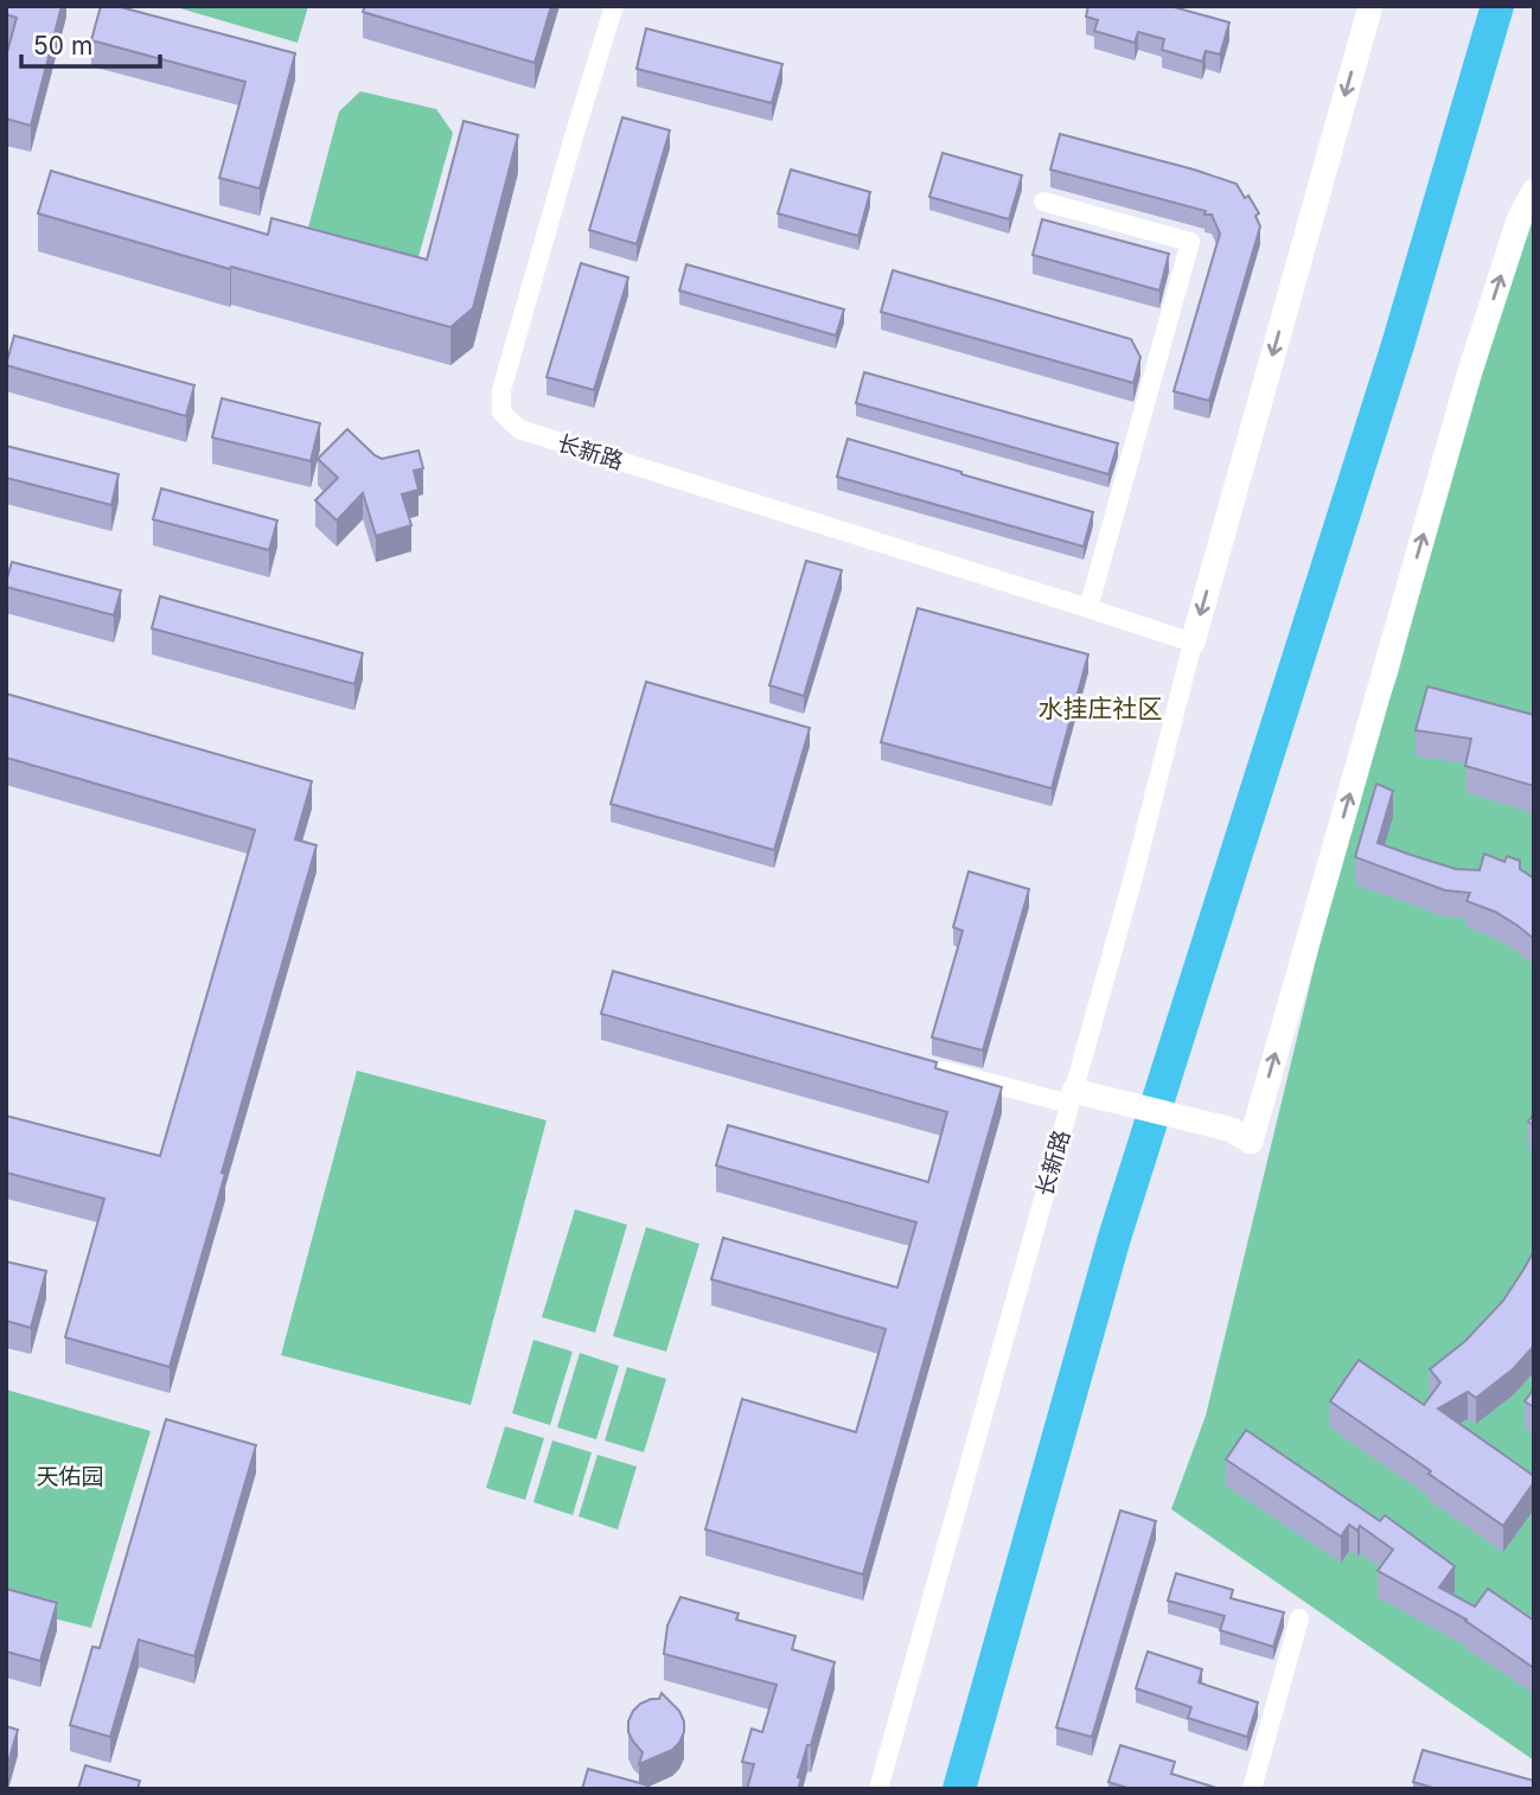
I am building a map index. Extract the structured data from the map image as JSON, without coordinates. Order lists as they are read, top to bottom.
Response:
{
  "streets": {
    "street": ["长新路"]
  },
  "districts": ["水挂庄社区"],
  "parks": ["天佑园"],
  "scale_bar": "50 m"
}
